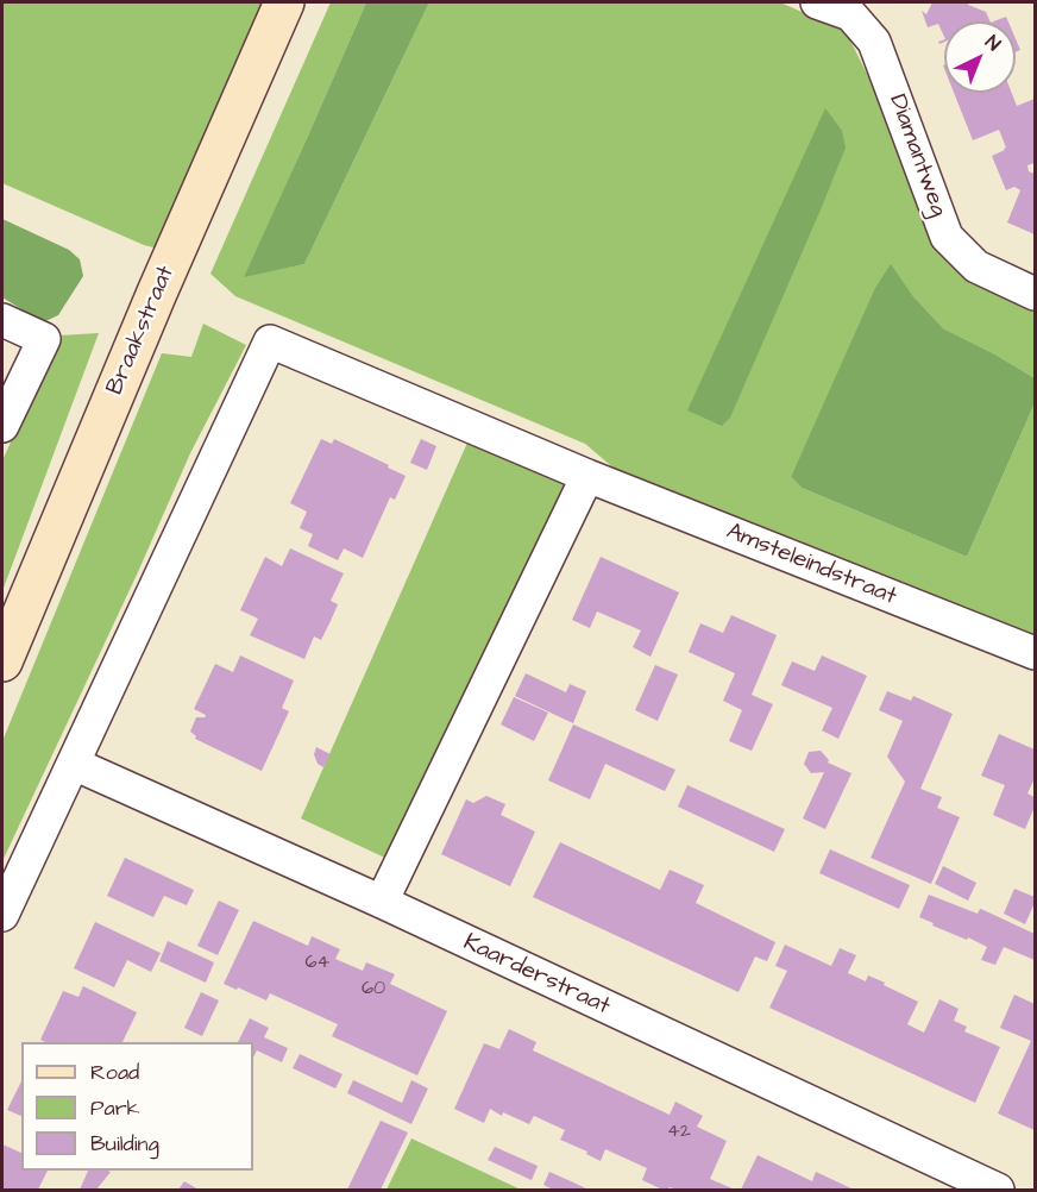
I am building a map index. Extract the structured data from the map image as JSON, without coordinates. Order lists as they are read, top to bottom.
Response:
{
  "streets": {
    "street": [
      "Diamantweg",
      "Braakstraat",
      "Amsteleindstraat",
      "Kaarderstraat"
    ]
  },
  "crossings": [
    ["Amsteleindstraat", "Kaarderstraat"]
  ],
  "house_numbers": ["64", "60", "42"],
  "legend": ["Road", "Park", "Building"],
  "north": "top right"
}
